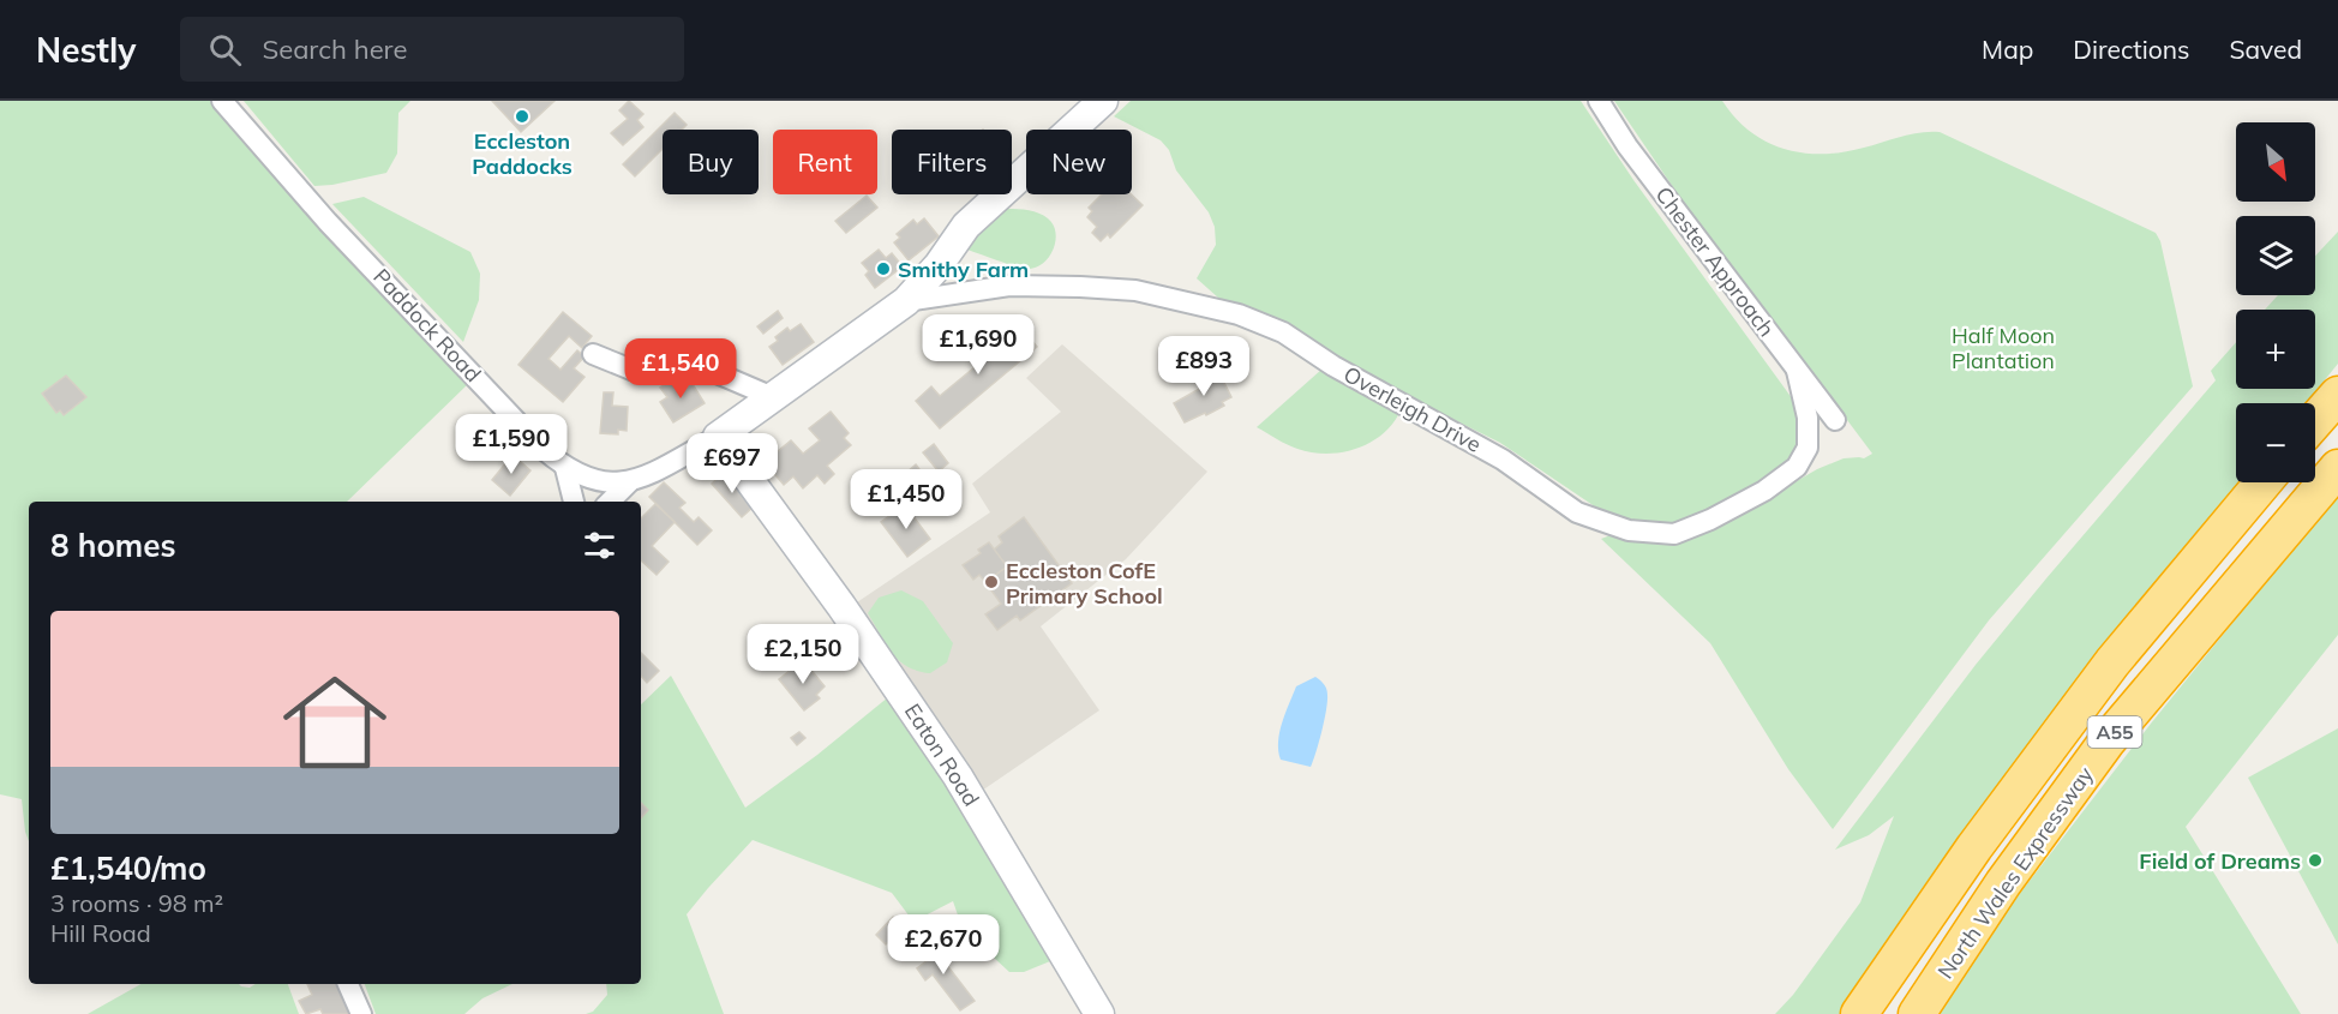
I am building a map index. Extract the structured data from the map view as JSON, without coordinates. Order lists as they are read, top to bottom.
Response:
{
  "streets": {
    "highway": ["A55", "North Wales Expressway"],
    "street": [
      "Chester Approach",
      "Paddock Road",
      "Overleigh Drive",
      "Eaton Road"
    ]
  },
  "crossings": [
    ["Chester Approach", "Overleigh Drive"],
    ["Paddock Road", "Eaton Road"]
  ],
  "parks": ["Half Moon Plantation"],
  "places": [
    "Eccleston Paddocks",
    "Smithy Farm",
    "Eccleston CofE Primary School",
    "Field of Dreams"
  ],
  "north": "bottom right",
  "page": {
    "header": "Nestly",
    "search": "Search here",
    "nav": ["Map", "Directions", "Saved"],
    "map_buttons": ["+", "−"],
    "chip": [
      "Buy",
      "Rent",
      "Filters",
      "New"
    ],
    "price": [
      "£1,690",
      "£893",
      "£1,540",
      "£1,590",
      "£697",
      "£1,450",
      "£2,150",
      "£2,670"
    ],
    "heading": "8 homes",
    "list": [
      {
        "name": "£1,540/mo",
        "note": "3 rooms · 98 m² · Hill Road"
      }
    ]
  }
}
